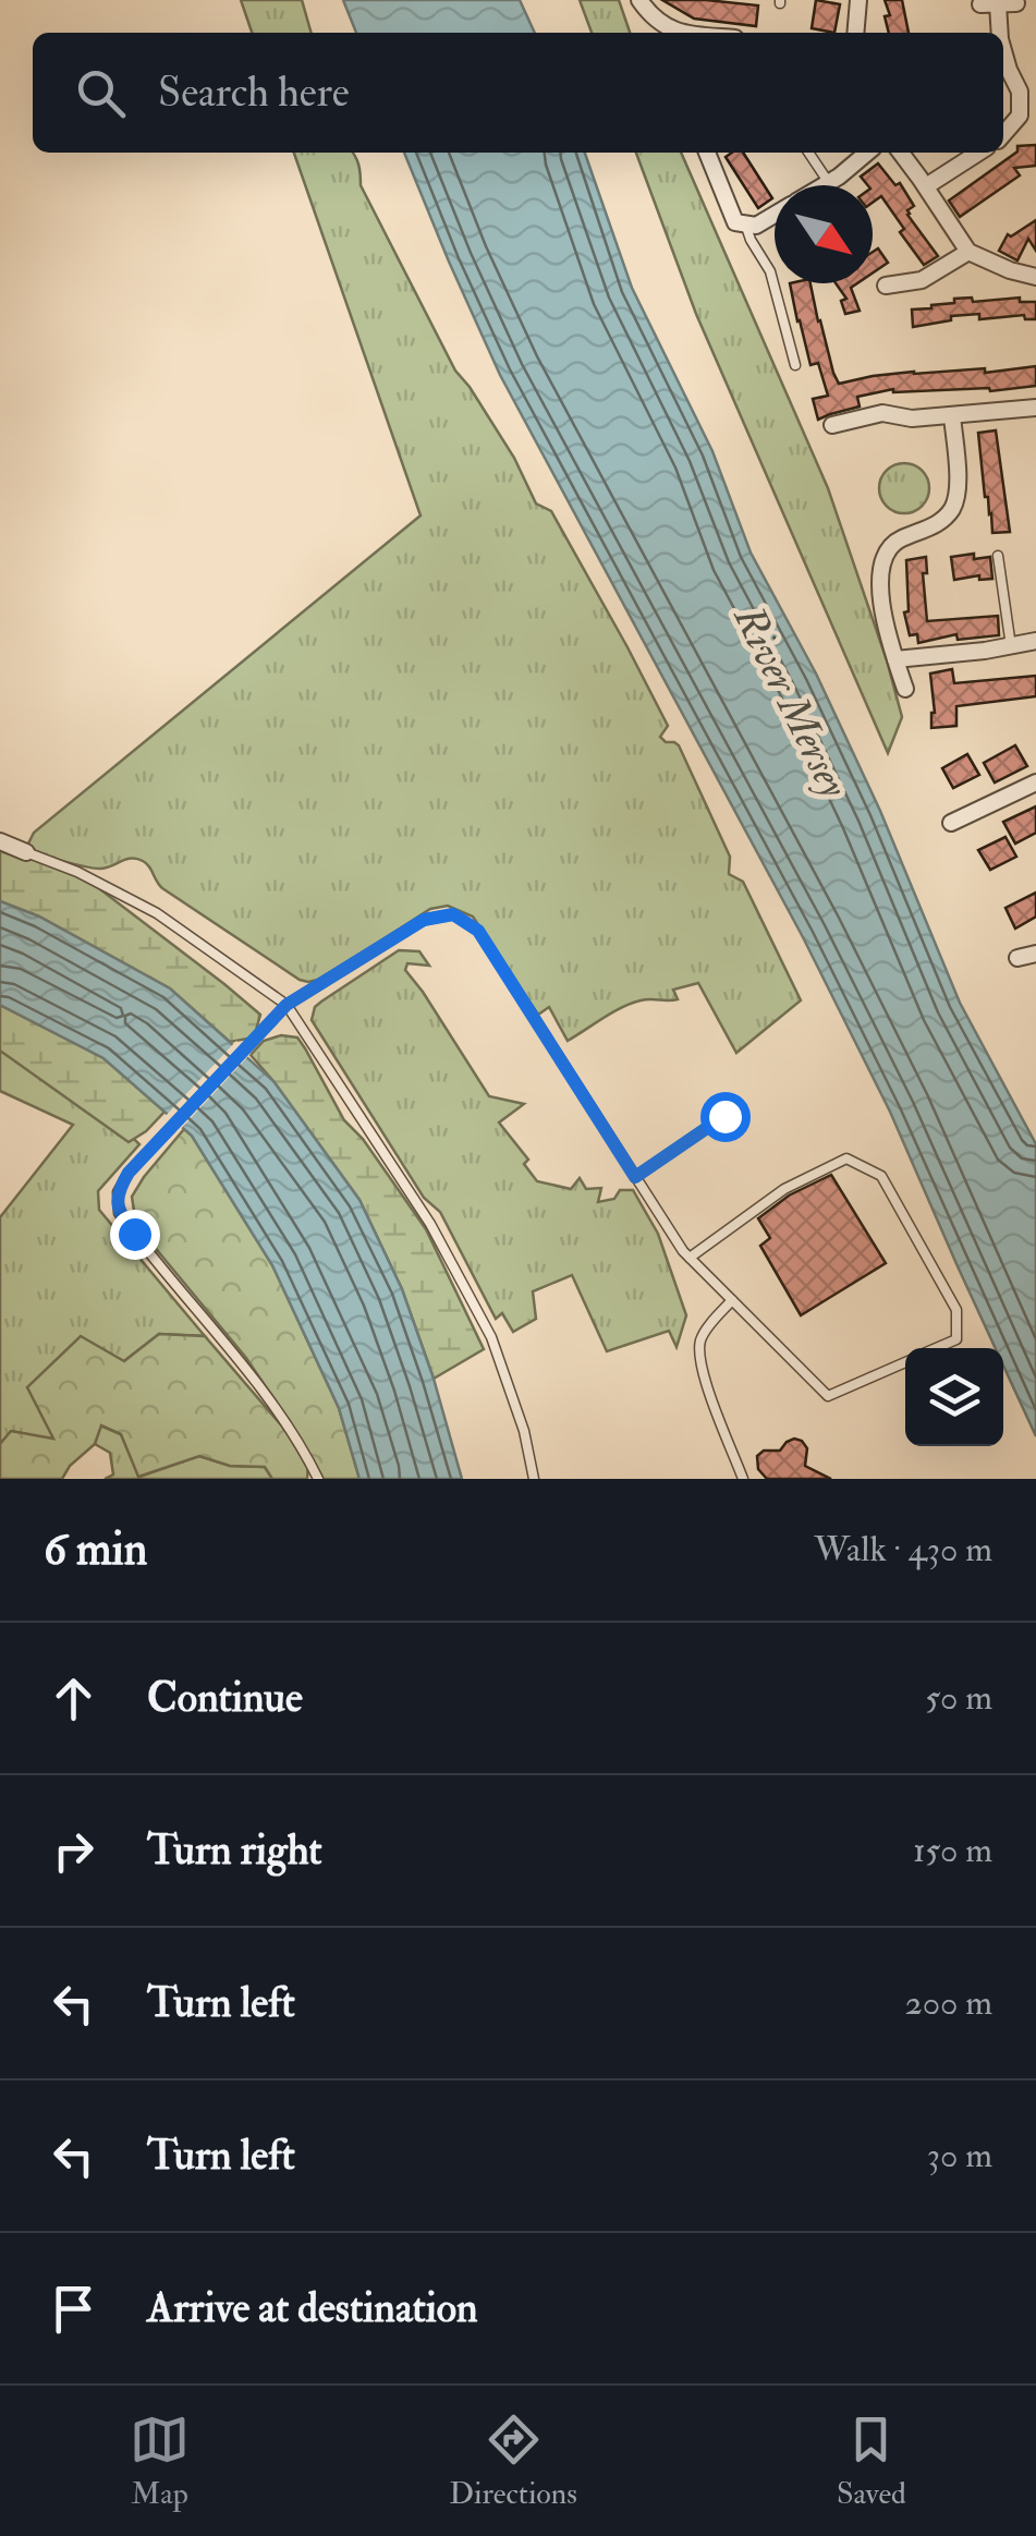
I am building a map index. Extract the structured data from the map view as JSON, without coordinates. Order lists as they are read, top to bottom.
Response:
{
  "water": ["River Mersey"],
  "north": "bottom right",
  "page": {
    "search": "Search here",
    "heading": ["6 min", "Walk · 430 m"],
    "list": [
      ["Continue", "50 m"],
      ["Turn right", "150 m"],
      ["Turn left", "200 m"],
      ["Turn left", "30 m"],
      "Arrive at destination"
    ],
    "nav": ["Map", "Directions", "Saved"]
  }
}
